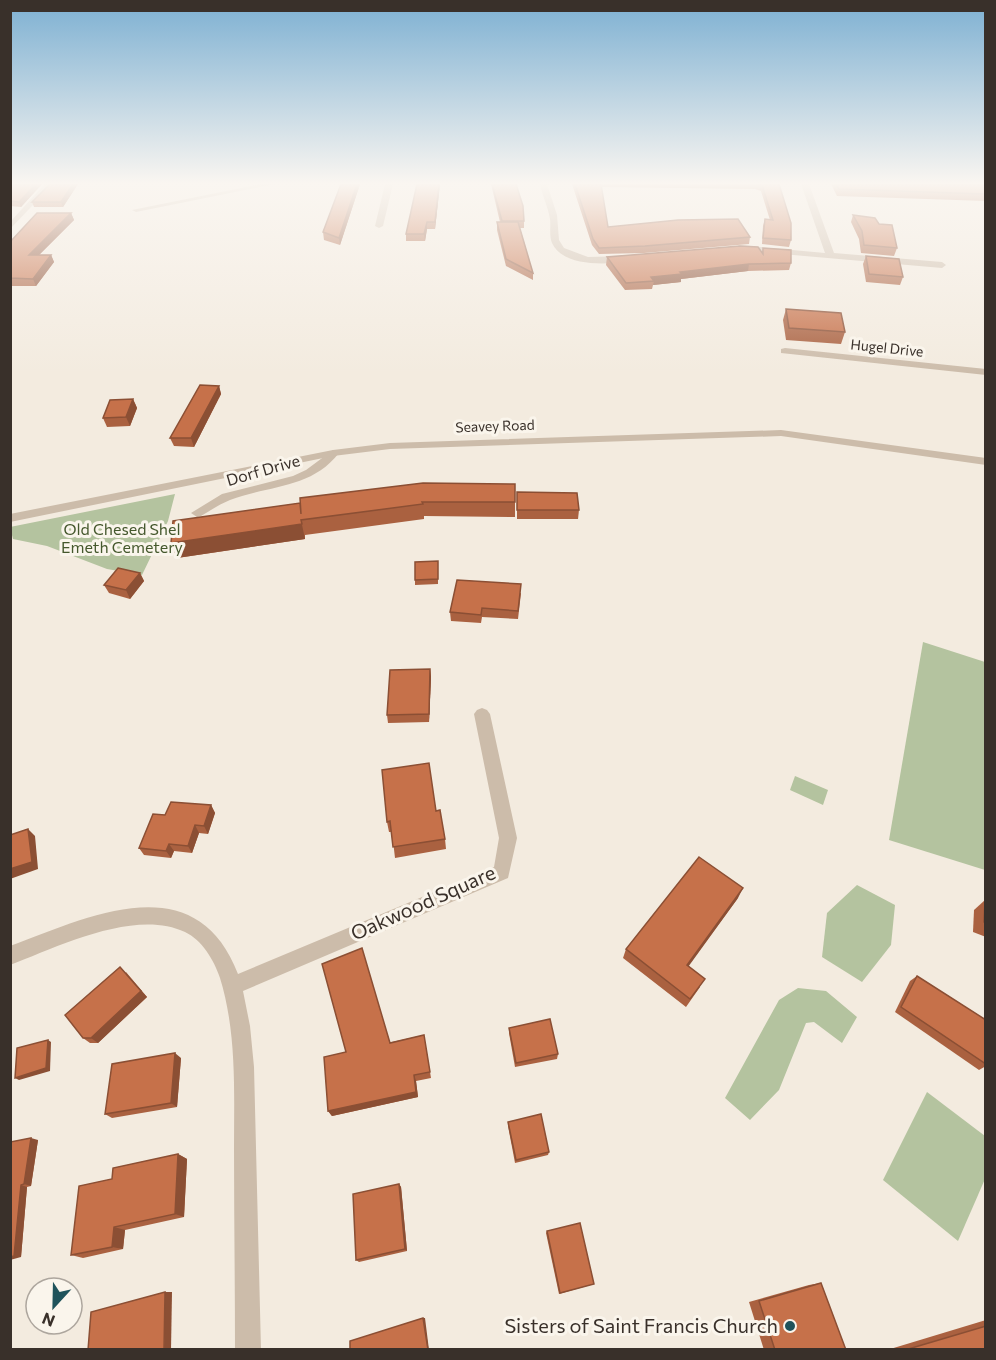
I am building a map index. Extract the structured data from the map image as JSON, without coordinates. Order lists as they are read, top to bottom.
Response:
{
  "streets": {
    "street": [
      "Hugel Drive",
      "Seavey Road",
      "Dorf Drive",
      "Oakwood Square"
    ]
  },
  "crossings": [
    ["Seavey Road", "Dorf Drive"]
  ],
  "parks": ["Old Chesed Shel Emeth Cemetery"],
  "places": ["Sisters of Saint Francis Church"],
  "north": "bottom"
}
